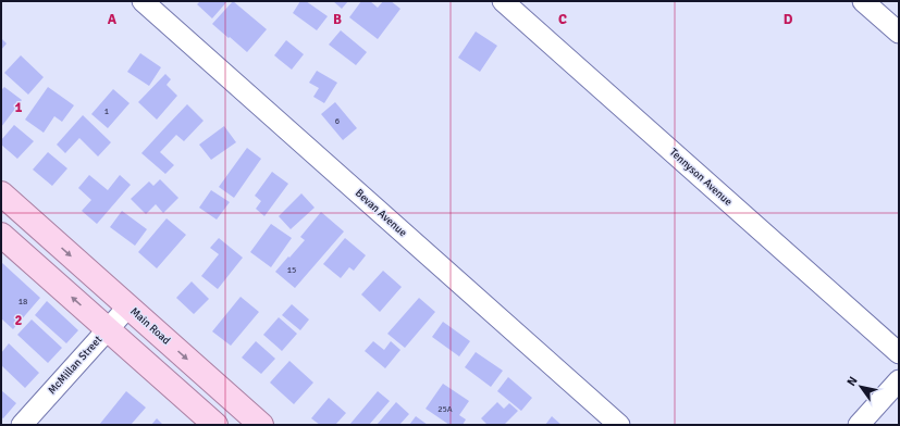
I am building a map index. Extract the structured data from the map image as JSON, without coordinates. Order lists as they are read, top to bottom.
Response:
{
  "streets": {
    "main road": ["Main Road"],
    "street": ["Tennyson Avenue", "Bevan Avenue", "McMillan Street"]
  },
  "crossings": [
    ["Main Road", "McMillan Street"]
  ],
  "house_numbers": [
    "1",
    "6",
    "15",
    "18",
    "25A"
  ],
  "north": "top left",
  "grid": {
    "columns": [
      "A",
      "B",
      "C",
      "D"
    ],
    "rows": ["1", "2"]
  }
}
